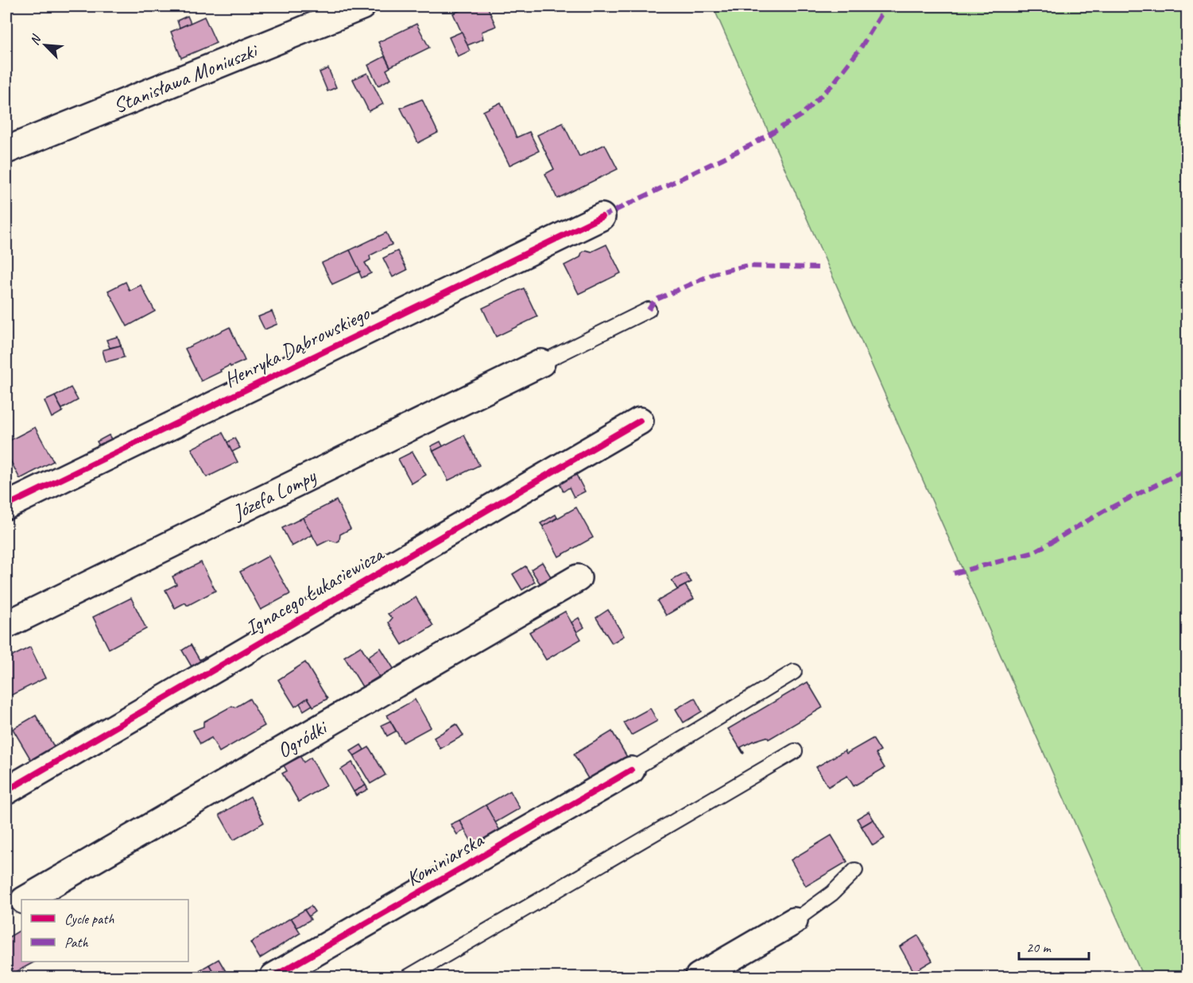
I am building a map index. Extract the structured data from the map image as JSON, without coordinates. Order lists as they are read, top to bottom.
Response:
{
  "streets": {
    "street": [
      "Stanisława Moniuszki",
      "Henryka Dąbrowskiego",
      "Józefa Lompy",
      "Ignacego Łukasiewicza",
      "Ogródki",
      "Kominiarska"
    ]
  },
  "legend": ["Cycle path", "Path"],
  "scale_bar": "20 m",
  "north": "top left"
}
